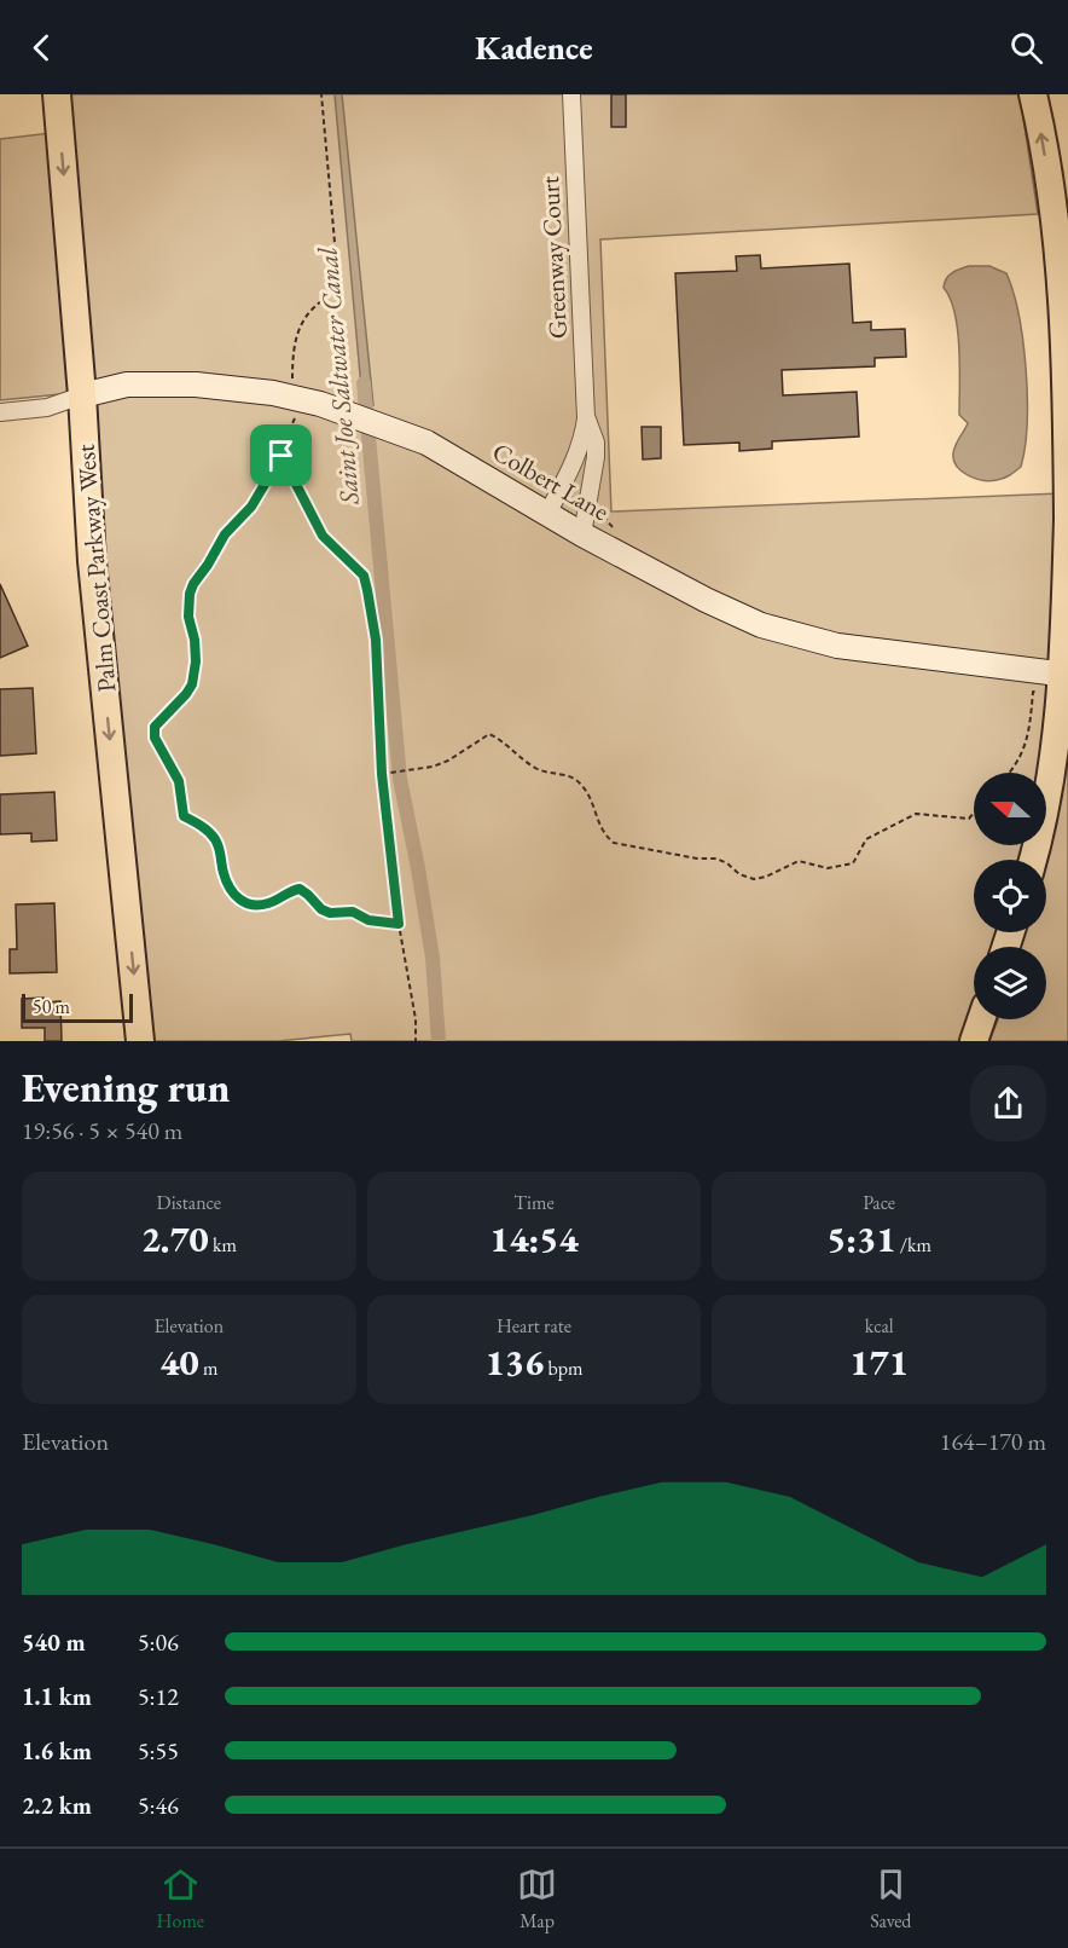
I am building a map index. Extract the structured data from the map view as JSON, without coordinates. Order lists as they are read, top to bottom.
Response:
{
  "streets": {
    "main road": ["Palm Coast Parkway West"],
    "street": ["Greenway Court", "Colbert Lane"]
  },
  "crossings": [
    ["Colbert Lane", "Palm Coast Parkway West"]
  ],
  "one_way": ["Palm Coast Parkway West"],
  "water": ["Saint Joe Saltwater Canal"],
  "scale_bar": "50 m",
  "north": "left",
  "page": {
    "header": "Kadence",
    "scale": "50 m",
    "heading": ["Evening run", "19:56 · 5 × 540 m"],
    "stats": [
      ["Distance", "2.70 km"],
      ["Time", "14:54"],
      ["Pace", "5:31 /km"],
      ["Elevation", "40 m"],
      ["Heart rate", "136 bpm"],
      ["kcal", "171"]
    ],
    "chart": ["Elevation", "164–170 m"],
    "list": [
      {
        "name": "540 m",
        "note": "5:06"
      },
      {
        "name": "1.1 km",
        "note": "5:12"
      },
      {
        "name": "1.6 km",
        "note": "5:55"
      },
      {
        "name": "2.2 km",
        "note": "5:46"
      }
    ],
    "tabs": ["Home", "Map", "Saved"]
  }
}
